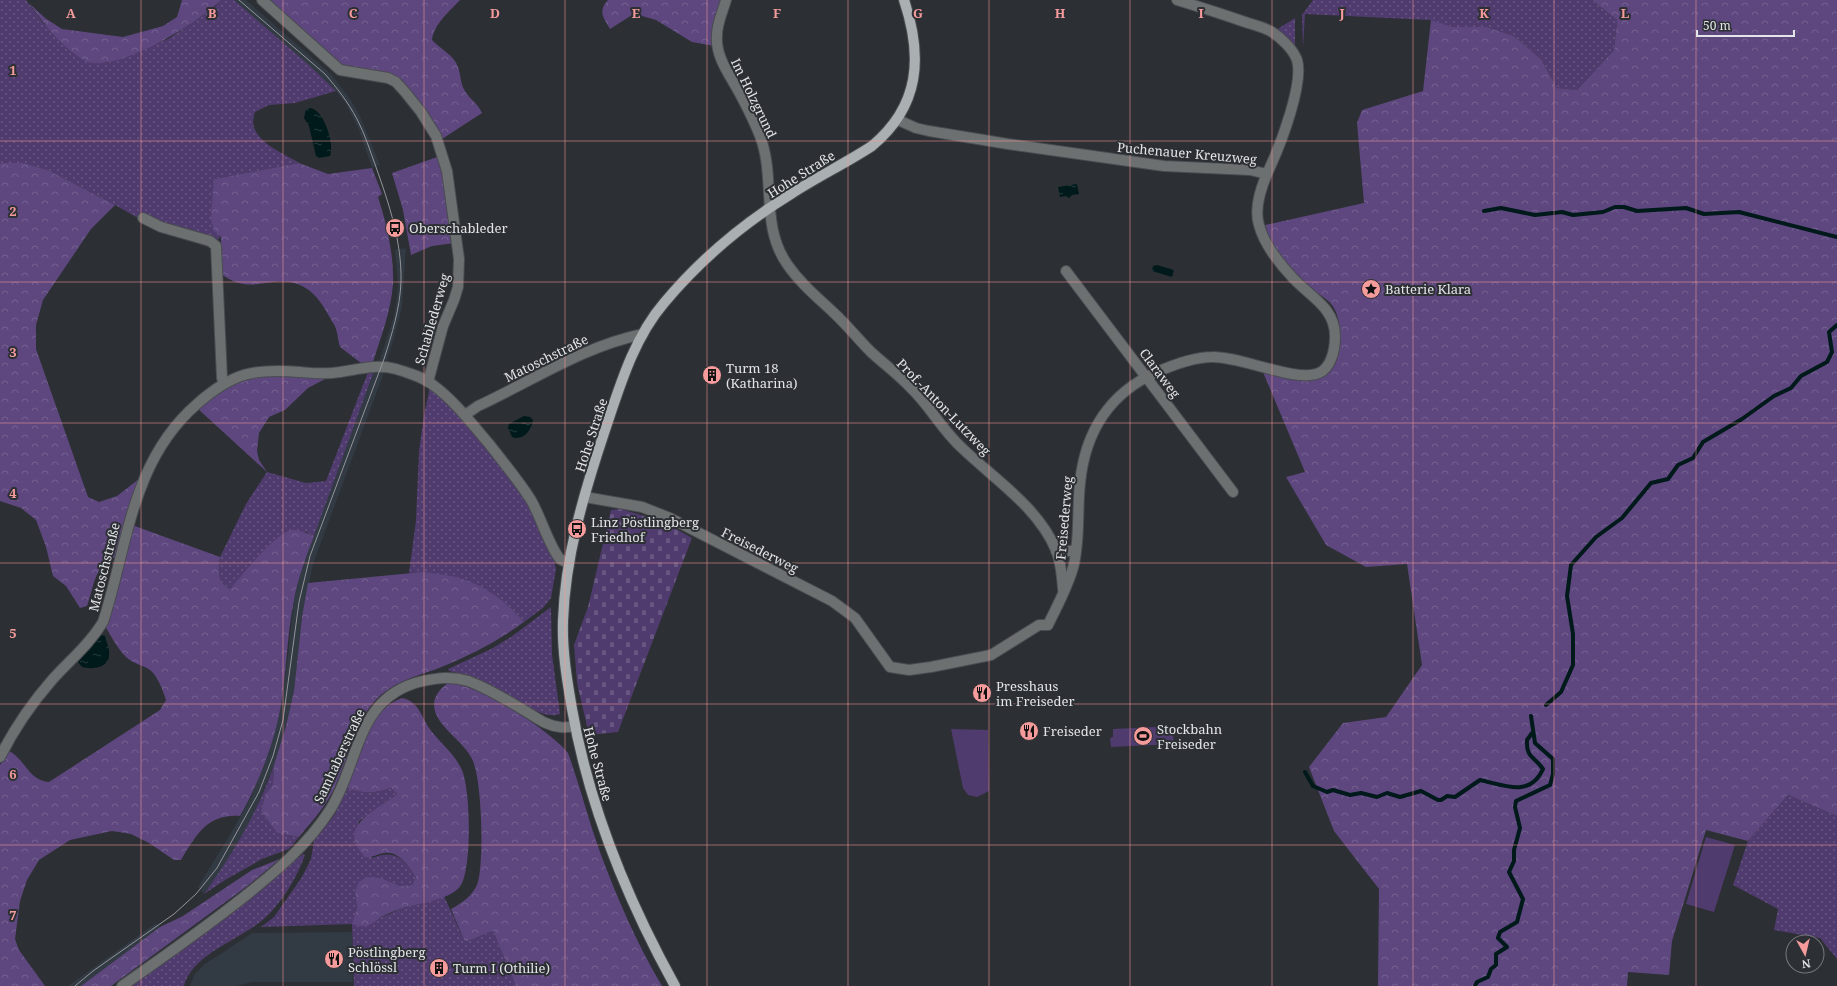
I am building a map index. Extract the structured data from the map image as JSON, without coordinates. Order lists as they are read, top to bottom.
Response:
{
  "streets": {
    "main road": ["Hohe Straße"],
    "street": [
      "Im Holzgrund",
      "Puchenauer Kreuzweg",
      "Schablederweg",
      "Matoschstraße",
      "Claraweg",
      "Prof.-Anton-Lutzweg",
      "Freisederweg",
      "Samhaberstraße"
    ]
  },
  "crossings": [
    ["Im Holzgrund", "Hohe Straße"],
    ["Im Holzgrund", "Prof.-Anton-Lutzweg"],
    ["Puchenauer Kreuzweg", "Hohe Straße"],
    ["Puchenauer Kreuzweg", "Freisederweg"],
    ["Hohe Straße", "Matoschstraße"],
    ["Hohe Straße", "Prof.-Anton-Lutzweg"],
    ["Hohe Straße", "Freisederweg"],
    ["Hohe Straße", "Samhaberstraße"],
    ["Schablederweg", "Matoschstraße"],
    ["Claraweg", "Freisederweg"],
    ["Prof.-Anton-Lutzweg", "Freisederweg"]
  ],
  "places": {
    "bus stop": ["Oberschableder", "Linz Pöstlingberg Friedhof"],
    "place": ["Batterie Klara"],
    "building": ["Turm 18 (Katharina)", "Turm I (Othilie)"],
    "restaurant": ["Presshaus im Freiseder", "Freiseder", "Pöstlingberg Schlössl"],
    "sports": ["Stockbahn Freiseder"]
  },
  "scale_bar": "50 m",
  "north": "bottom",
  "grid": {
    "columns": [
      "A",
      "B",
      "C",
      "D",
      "E",
      "F",
      "G",
      "H",
      "I",
      "J",
      "K",
      "L"
    ],
    "rows": [
      "1",
      "2",
      "3",
      "4",
      "5",
      "6",
      "7"
    ]
  }
}
